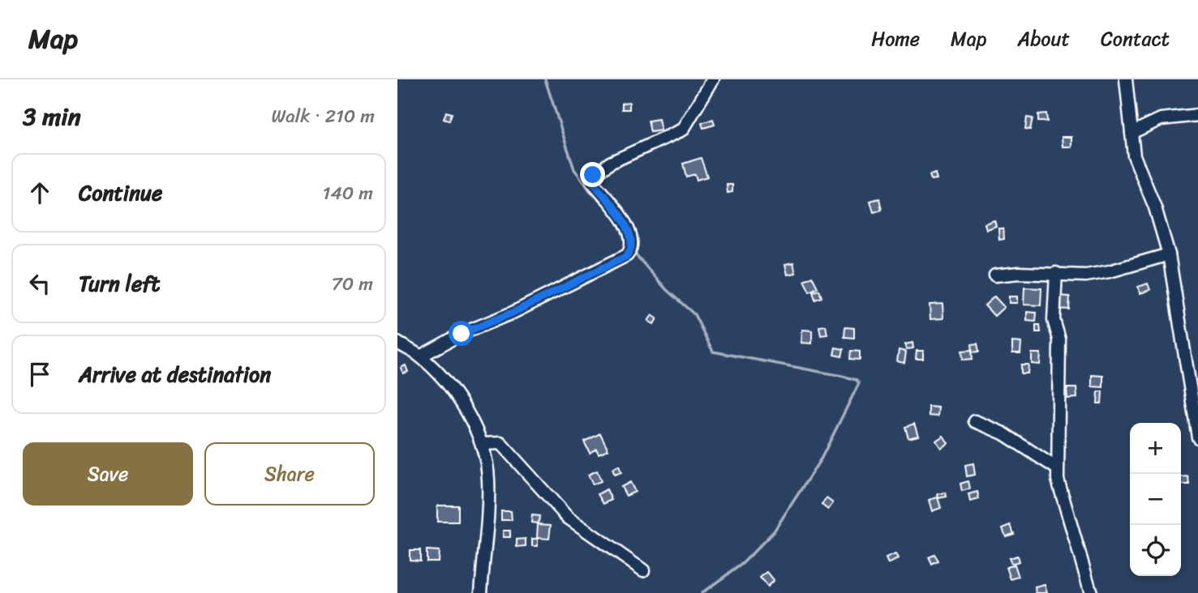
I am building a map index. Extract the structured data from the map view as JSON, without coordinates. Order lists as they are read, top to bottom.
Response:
{
  "page": {
    "header": "Map",
    "nav": [
      "Home",
      "Map",
      "About",
      "Contact"
    ],
    "heading": ["3 min", "Walk · 210 m"],
    "list": [
      ["Continue", "140 m"],
      ["Turn left", "70 m"],
      "Arrive at destination"
    ],
    "map_buttons": ["+", "−"],
    "buttons": ["Save", "Share"]
  }
}
